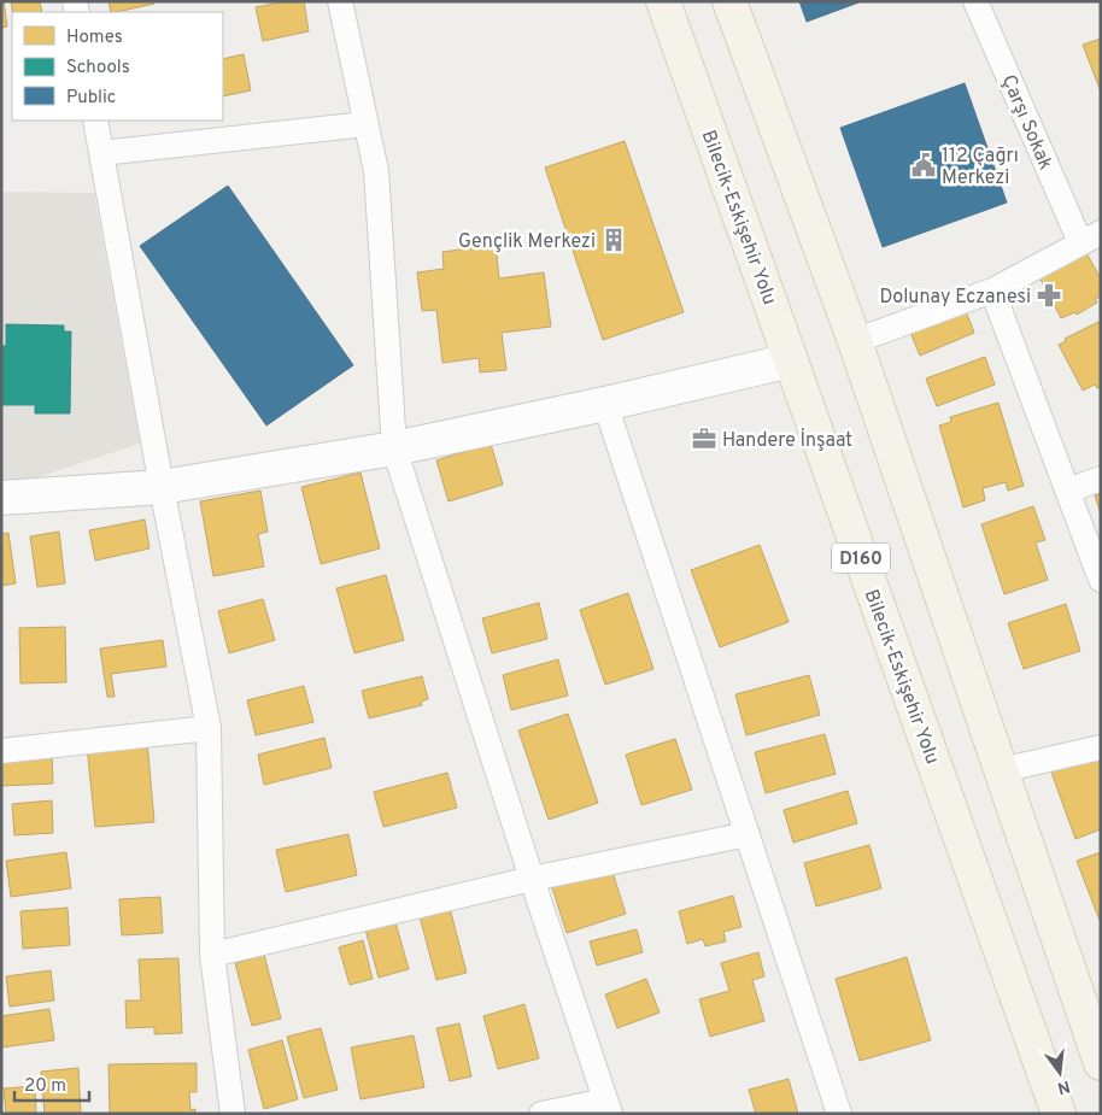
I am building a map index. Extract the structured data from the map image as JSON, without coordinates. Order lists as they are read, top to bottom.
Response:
{
  "streets": {
    "main road": ["Bilecik-Eskişehir Yolu", "D160"],
    "street": ["Çarşı Sokak"]
  },
  "places": {
    "public building": ["112 Çağrı Merkezi"],
    "building": ["Gençlik Merkezi"],
    "pharmacy": ["Dolunay Eczanesi"],
    "office": ["Handere İnşaat"]
  },
  "legend": ["Homes", "Schools", "Public"],
  "scale_bar": "20 m",
  "north": "bottom"
}
